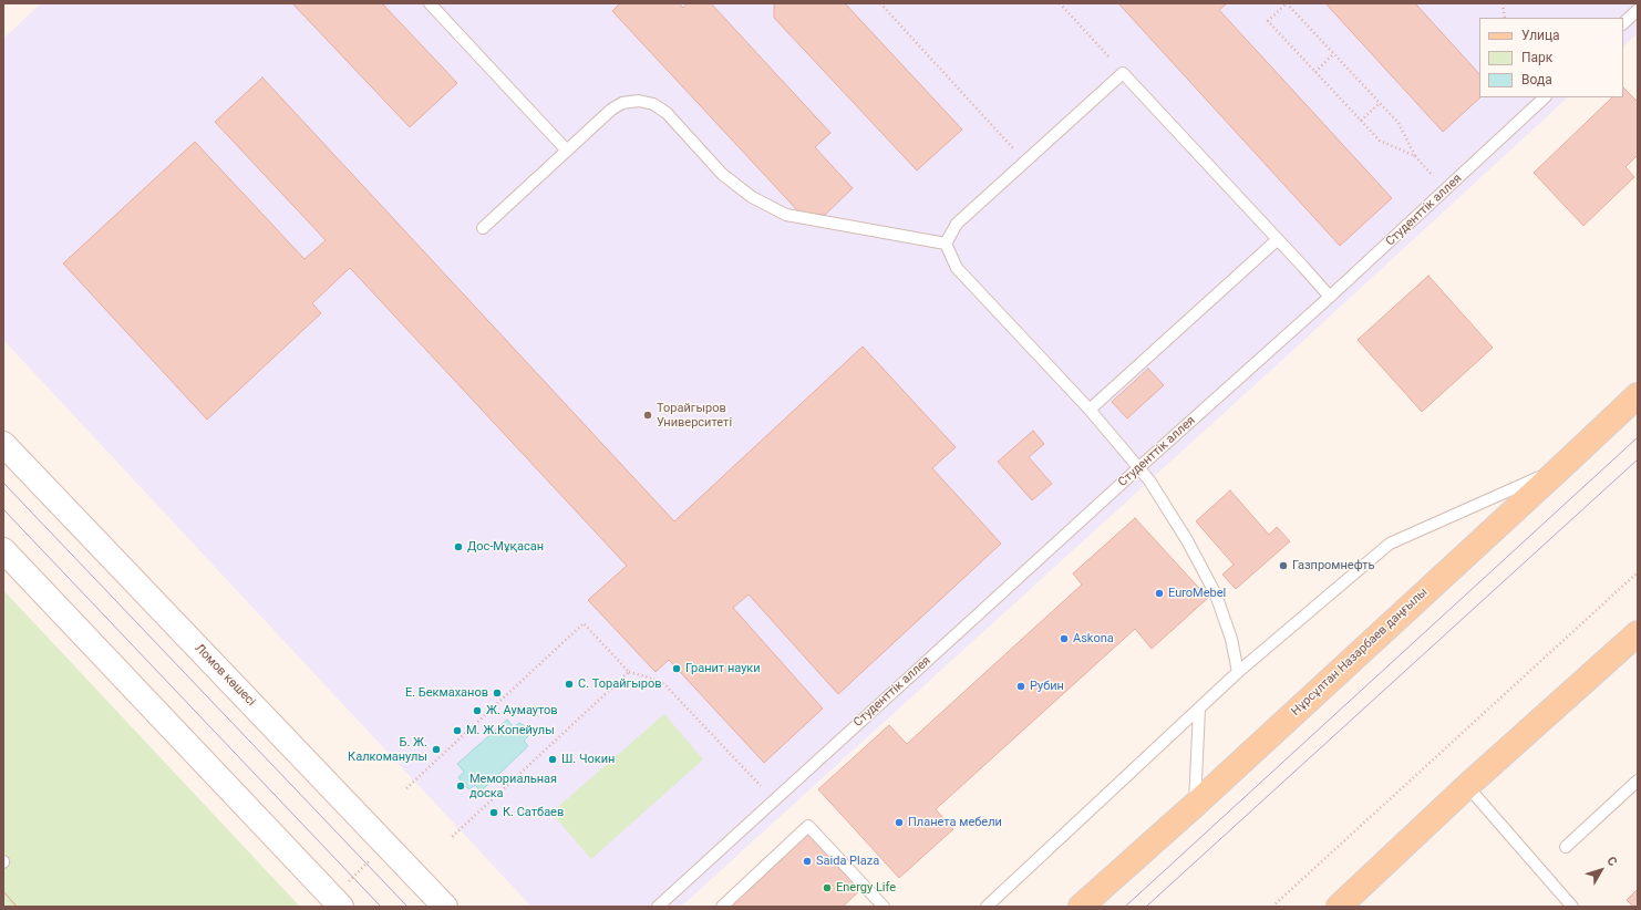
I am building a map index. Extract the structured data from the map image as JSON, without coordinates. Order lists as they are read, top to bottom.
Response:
{
  "streets": {
    "main road": ["Нұрсұлтан Назарбаев даңғылы", "Ломов көшесі"],
    "lane": ["Студенттік аллея"]
  },
  "places": [
    "Торайгыров Университеті",
    "Дос-Мұқасан",
    "Газпромнефть",
    "EuroMebel",
    "Askona",
    "Гранит науки",
    "С. Торайгыров",
    "Рубин",
    "Е. Бекмаханов",
    "Ж. Аумаутов",
    "М. Ж.Копейулы",
    "Б. Ж. Калкоманулы",
    "Ш. Чокин",
    "Мемориальная доска",
    "К. Сатбаев",
    "Планета мебели",
    "Saida Plaza",
    "Energy Life"
  ],
  "legend": ["Улица", "Парк", "Вода"],
  "north": "top right"
}
